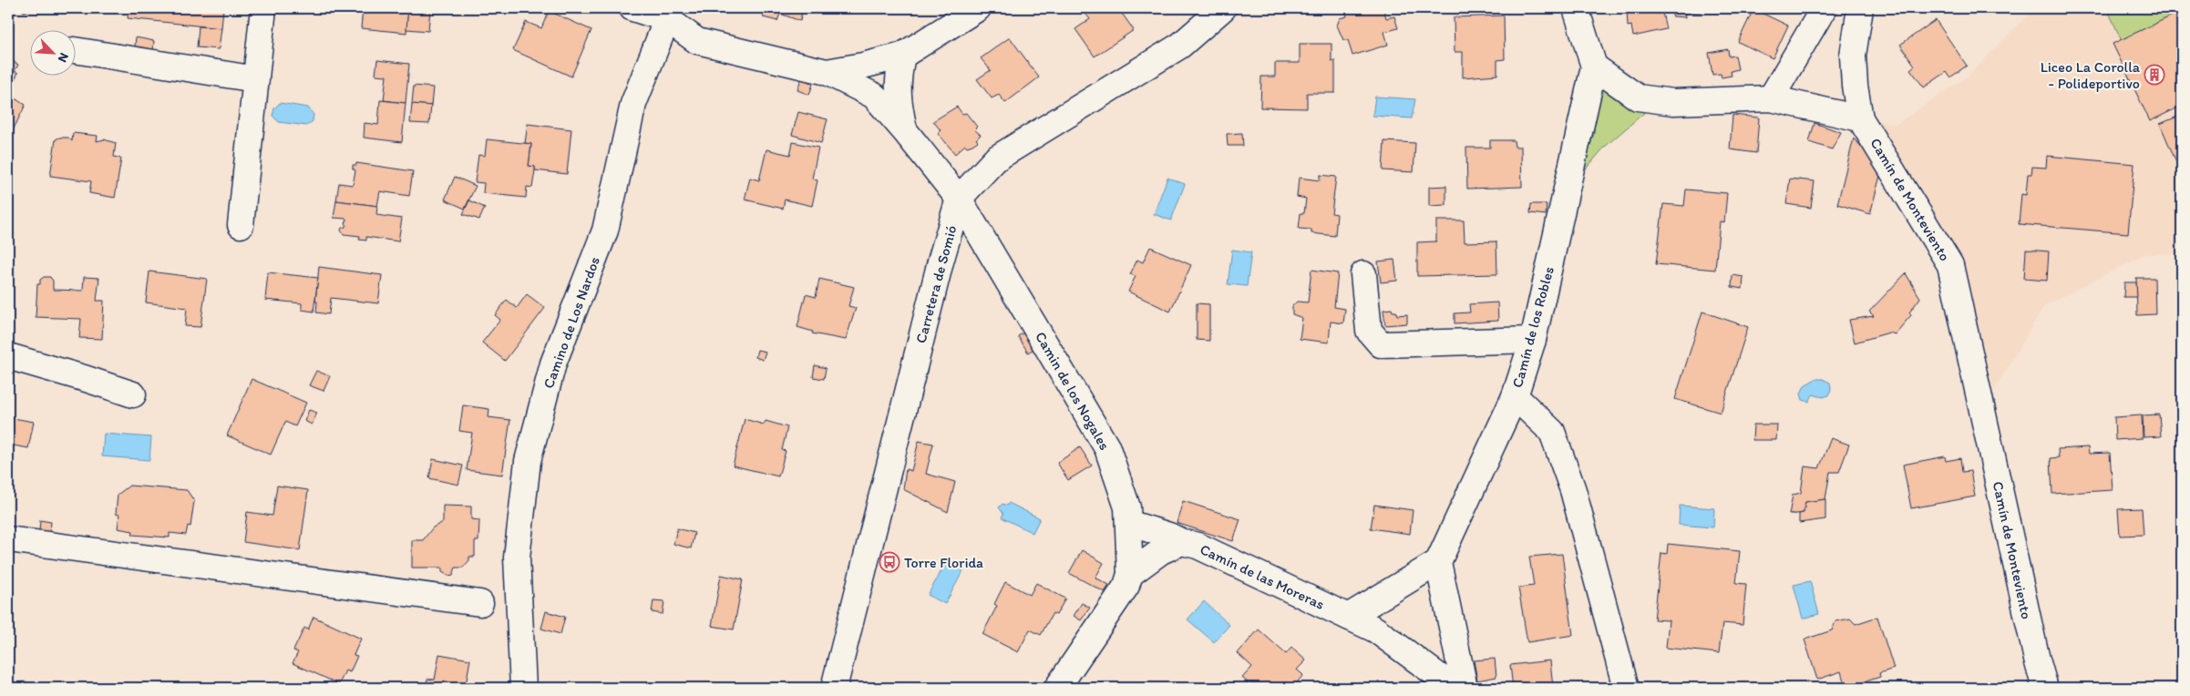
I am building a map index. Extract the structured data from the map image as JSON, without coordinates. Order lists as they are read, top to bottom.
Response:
{
  "streets": {
    "street": [
      "Camín de Monteviento",
      "Carretera de Somió",
      "Camino de Los Nardos",
      "Camín de los Robles",
      "Camin de los Nogales",
      "Camín de las Moreras"
    ]
  },
  "crossings": [
    ["Carretera de Somió", "Camin de los Nogales"],
    ["Camin de los Nogales", "Camín de las Moreras"]
  ],
  "places": {
    "building": ["Liceo La Corolla - Polideportivo"],
    "bus stop": ["Torre Florida"]
  },
  "north": "bottom right"
}
